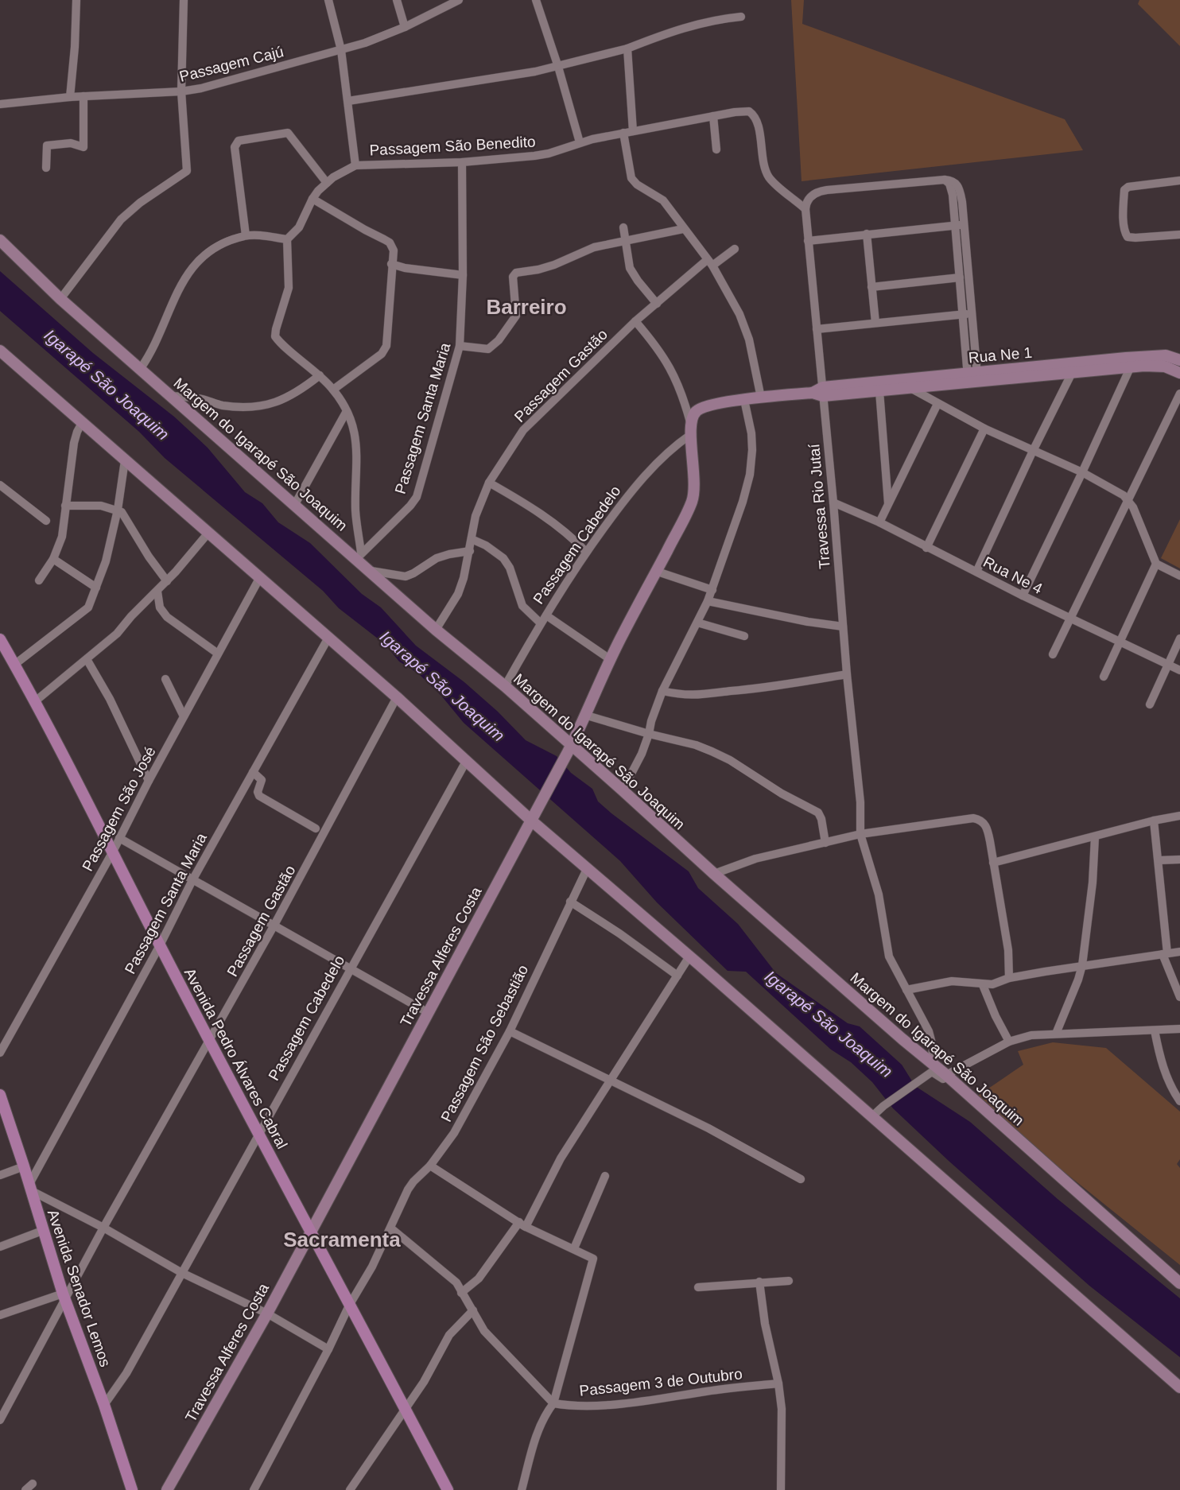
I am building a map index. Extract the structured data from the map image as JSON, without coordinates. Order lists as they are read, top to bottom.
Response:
{
  "streets": {
    "main road": ["Avenida Pedro Álvares Cabral", "Avenida Senador Lemos"],
    "street": [
      "Passagem Cajú",
      "Passagem São Benedito",
      "Rua Ne 1",
      "Passagem Gastão",
      "Passagem Santa Maria",
      "Margem do Igarapé São Joaquim",
      "Travessa Rio Jutaí",
      "Passagem Cabedelo",
      "Rua Ne 4",
      "Passagem São José",
      "Travessa Alferes Costa",
      "Passagem São Sebastião",
      "Passagem 3 de Outubro"
    ]
  },
  "crossings": [
    ["Passagem São Benedito", "Passagem Santa Maria"],
    ["Passagem São Benedito", "Travessa Rio Jutaí"],
    ["Rua Ne 1", "Travessa Rio Jutaí"],
    ["Passagem Gastão", "Margem do Igarapé São Joaquim"],
    ["Passagem Gastão", "Avenida Pedro Álvares Cabral"],
    ["Passagem Gastão", "Avenida Senador Lemos"],
    ["Passagem Santa Maria", "Margem do Igarapé São Joaquim"],
    ["Passagem Santa Maria", "Avenida Pedro Álvares Cabral"],
    ["Passagem Santa Maria", "Avenida Senador Lemos"],
    ["Margem do Igarapé São Joaquim", "Travessa Rio Jutaí"],
    ["Margem do Igarapé São Joaquim", "Passagem Cabedelo"],
    ["Margem do Igarapé São Joaquim", "Travessa Alferes Costa"],
    ["Travessa Rio Jutaí", "Rua Ne 4"],
    ["Passagem Cabedelo", "Travessa Alferes Costa"],
    ["Passagem Cabedelo", "Avenida Pedro Álvares Cabral"],
    ["Passagem Cabedelo", "Avenida Senador Lemos"],
    ["Passagem São José", "Avenida Pedro Álvares Cabral"],
    ["Travessa Alferes Costa", "Avenida Pedro Álvares Cabral"],
    ["Passagem São Sebastião", "Avenida Pedro Álvares Cabral"]
  ],
  "districts": ["Barreiro", "Sacramenta"],
  "water": ["Igarapé São Joaquim"]
}
